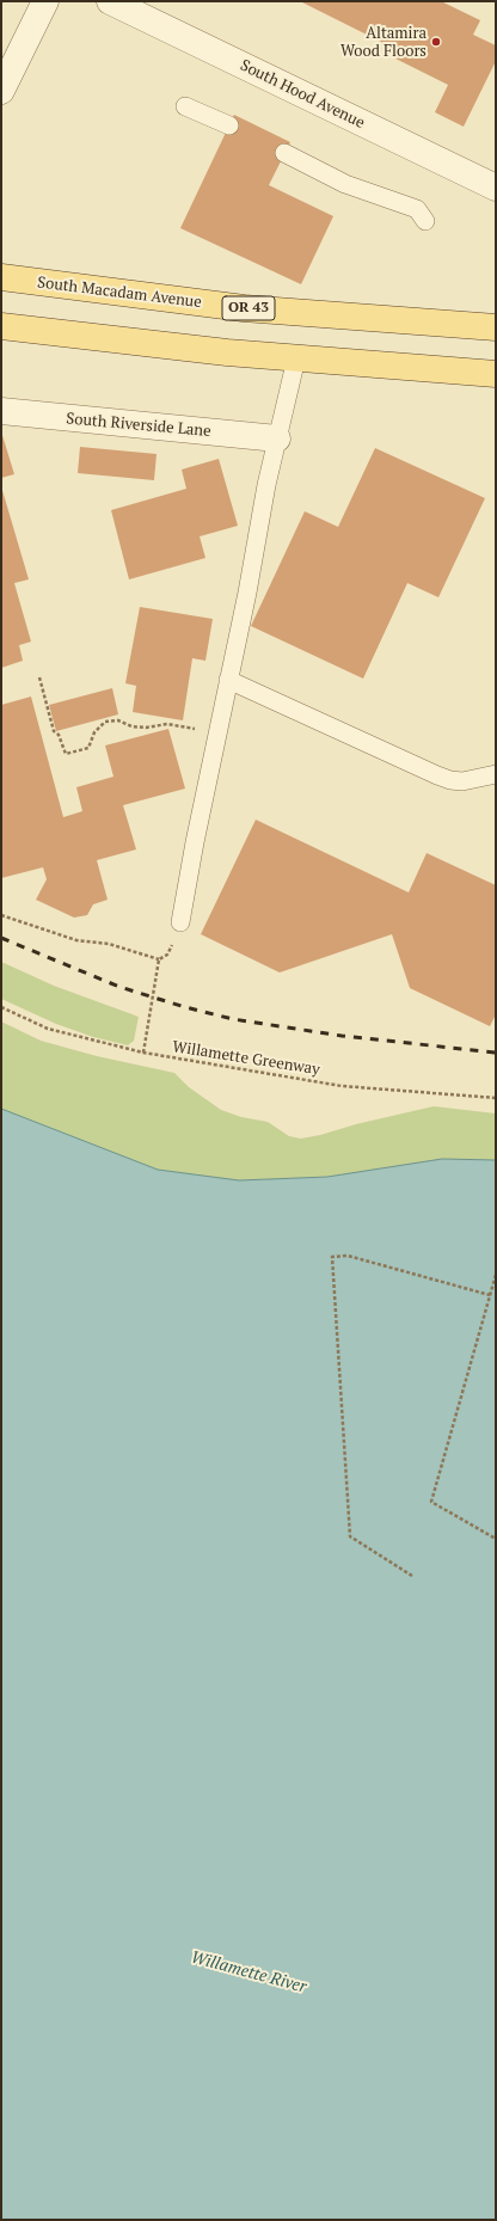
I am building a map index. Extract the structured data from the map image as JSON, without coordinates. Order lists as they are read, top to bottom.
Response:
{
  "streets": {
    "main road": ["South Macadam Avenue", "OR 43"],
    "street": ["South Hood Avenue", "South Riverside Lane"],
    "path": ["Willamette Greenway"]
  },
  "water": ["Willamette River"],
  "places": ["Altamira Wood Floors"]
}
